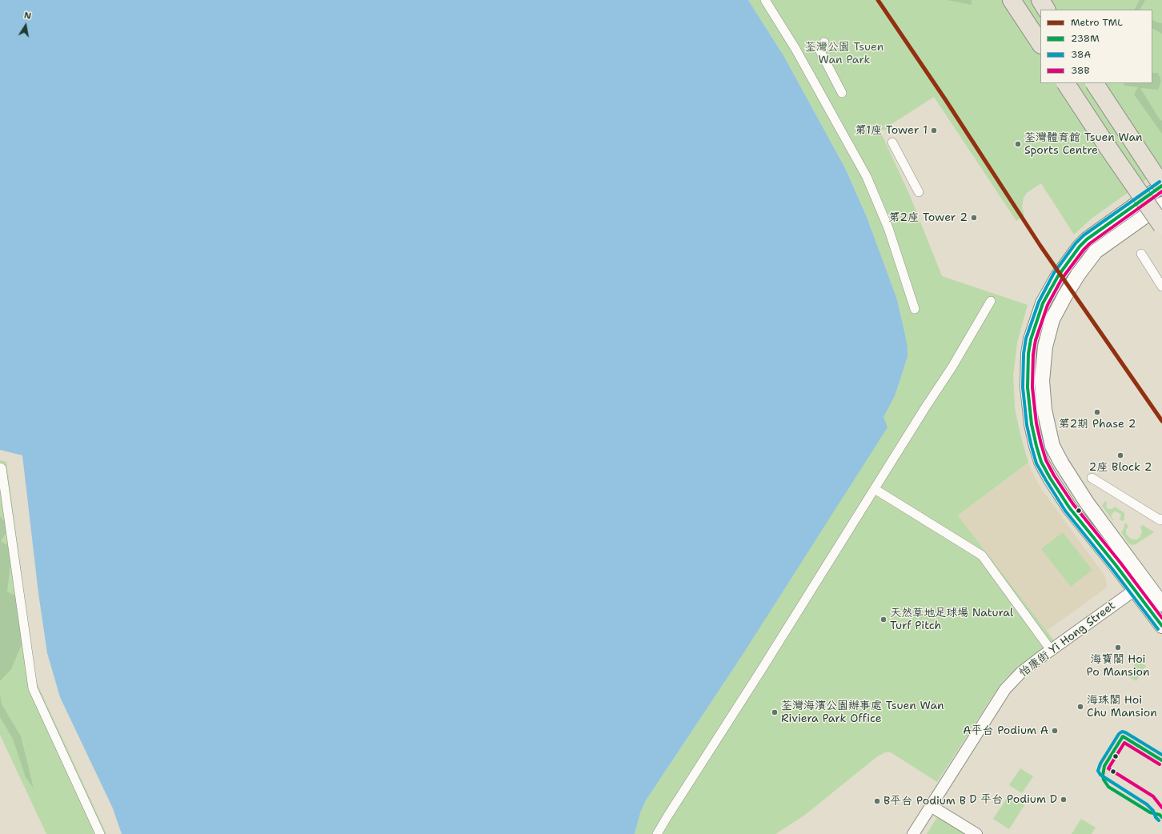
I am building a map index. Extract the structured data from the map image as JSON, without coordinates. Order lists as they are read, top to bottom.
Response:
{
  "streets": {
    "street": ["怡康街 Yi Hong Street"]
  },
  "parks": ["荃灣公園 Tsuen Wan Park"],
  "places": [
    "第1座 Tower 1",
    "荃灣體育館 Tsuen Wan Sports Centre",
    "第2座 Tower 2",
    "第2期 Phase 2",
    "2座 Block 2",
    "天然草地足球場 Natural Turf Pitch",
    "海寶閣 Hoi Po Mansion",
    "海珠閣 Hoi Chu Mansion",
    "荃灣海濱公園辦事處 Tsuen Wan Riviera Park Office",
    "A平台 Podium A",
    "D 平台 Podium D",
    "B平台 Podium B"
  ],
  "lines": [
    "metro line TML",
    "transit line 38A",
    "transit line 238M",
    "transit line 38B"
  ],
  "legend": [
    "Metro TML",
    "238M",
    "38A",
    "38B"
  ],
  "north": "top"
}
